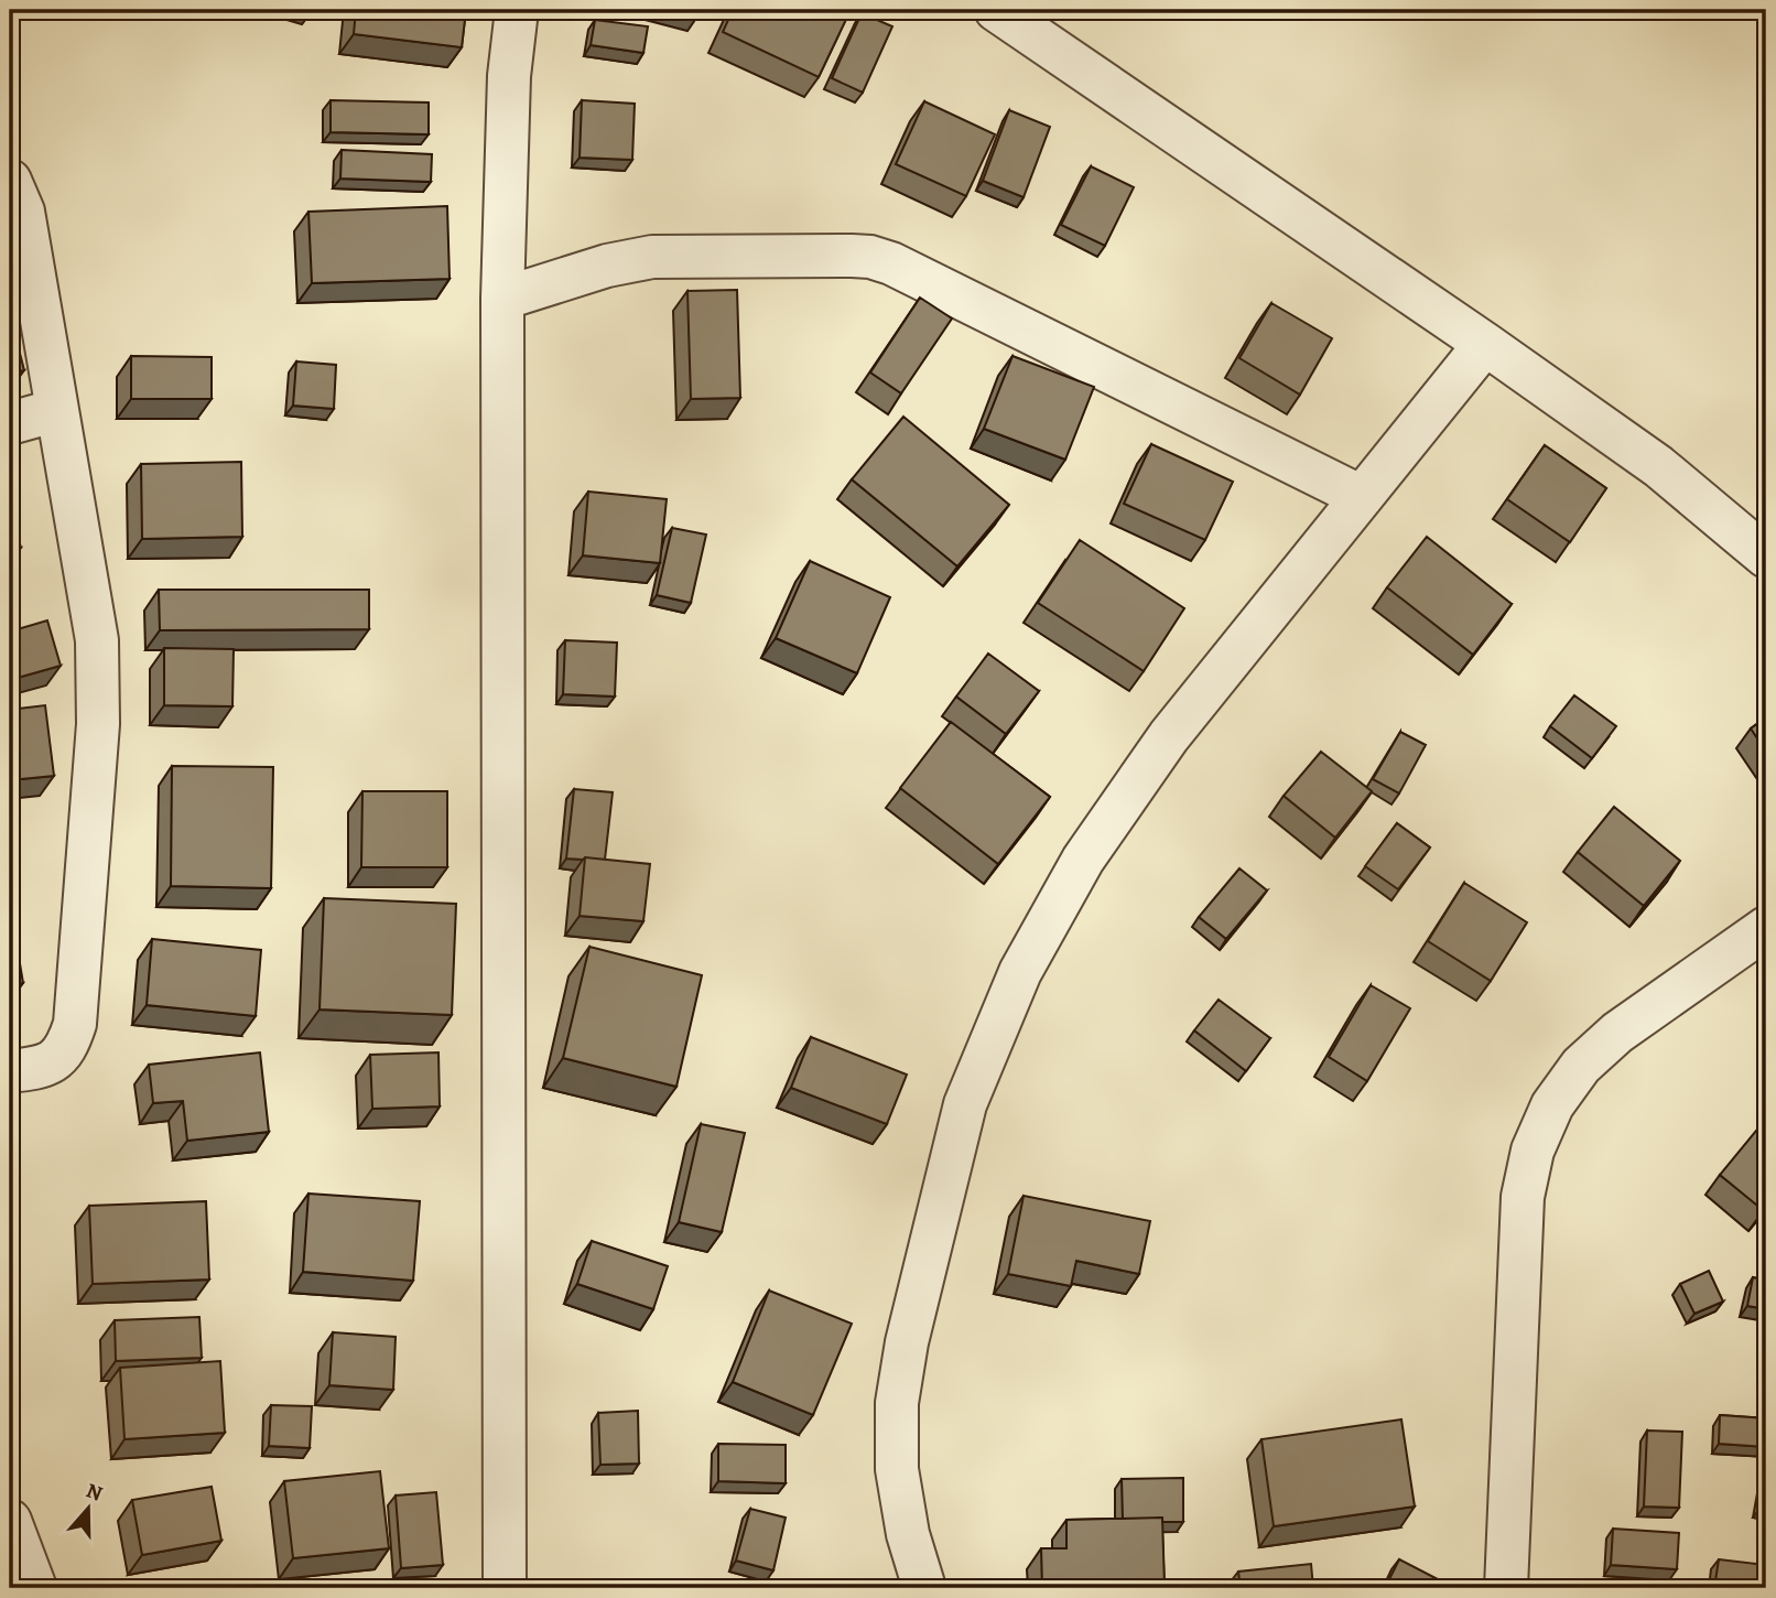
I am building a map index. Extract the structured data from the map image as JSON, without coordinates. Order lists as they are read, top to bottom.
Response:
{
  "north": "top"
}
